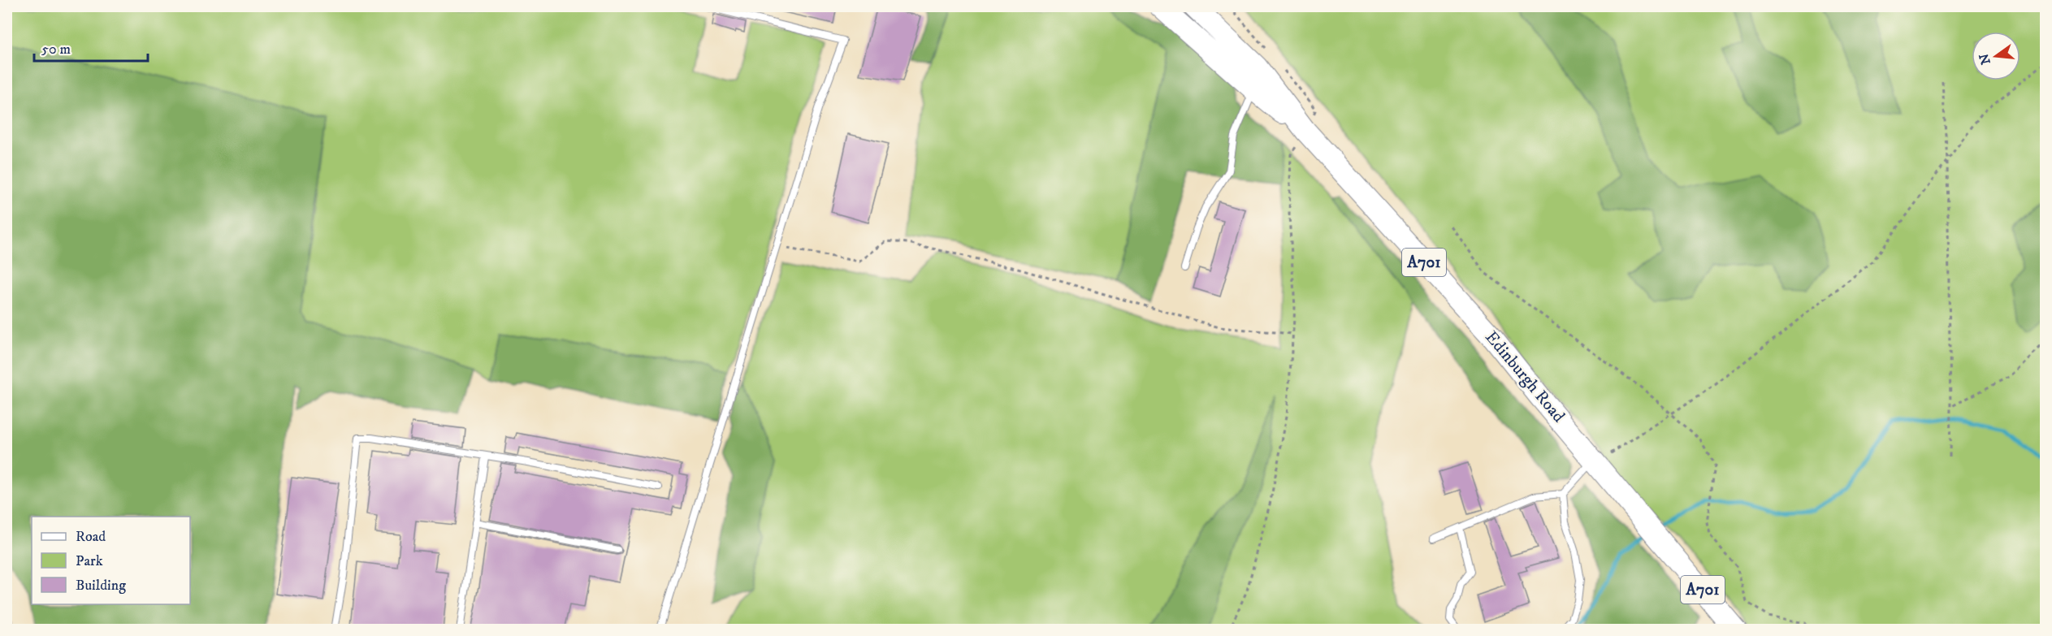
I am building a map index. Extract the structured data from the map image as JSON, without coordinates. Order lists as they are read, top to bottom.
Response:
{
  "streets": {
    "main road": ["A701", "Edinburgh Road"]
  },
  "crossings": [
    ["A701", "Edinburgh Road"]
  ],
  "legend": ["Road", "Park", "Building"],
  "scale_bar": "50 m",
  "north": "left"
}
